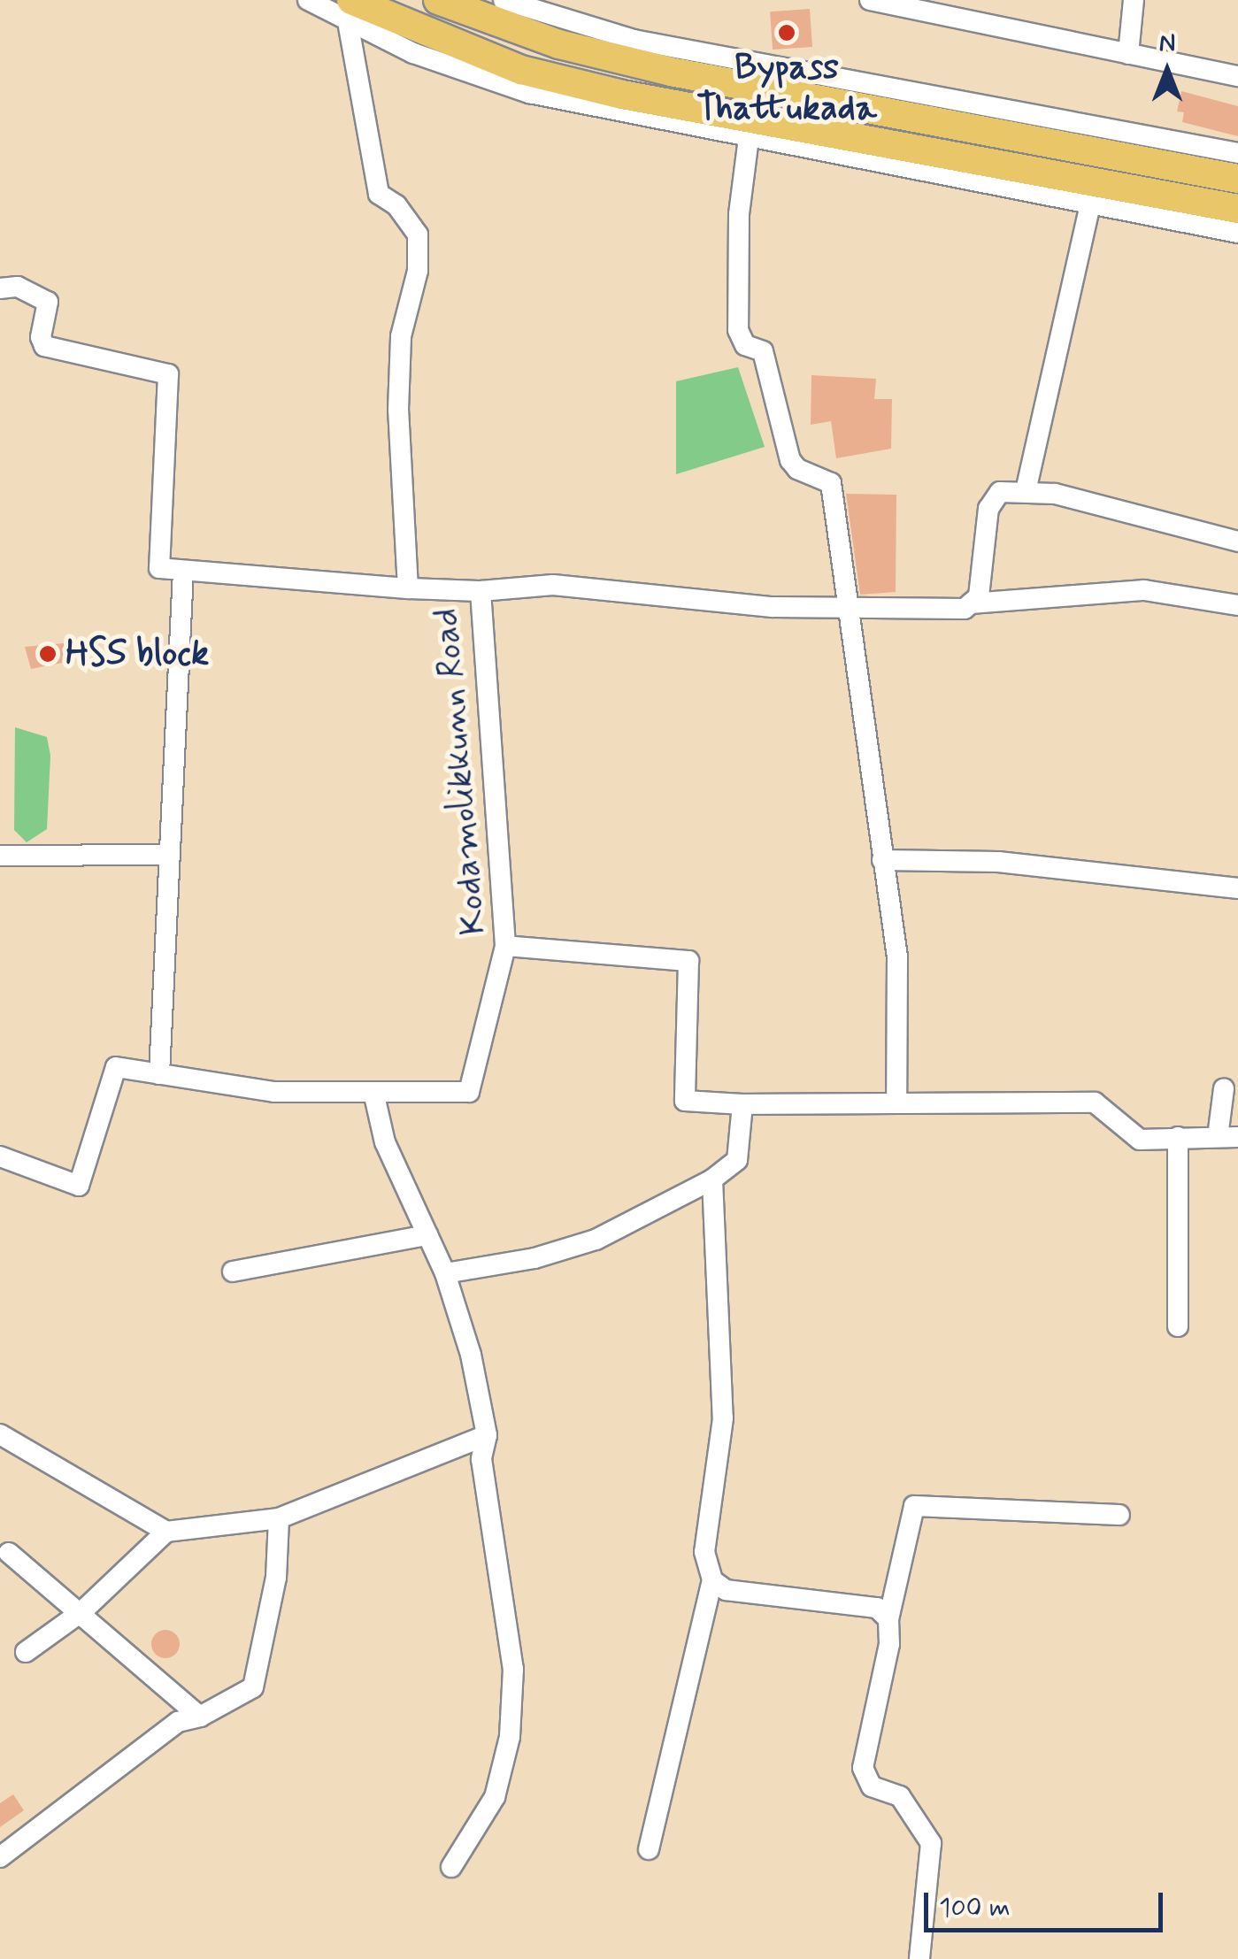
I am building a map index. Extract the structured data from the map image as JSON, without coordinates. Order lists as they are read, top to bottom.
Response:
{
  "streets": {
    "street": ["Kodamolikkunn Road"]
  },
  "places": ["Bypass Thattukada", "HSS block"],
  "scale_bar": "100 m",
  "north": "top"
}
